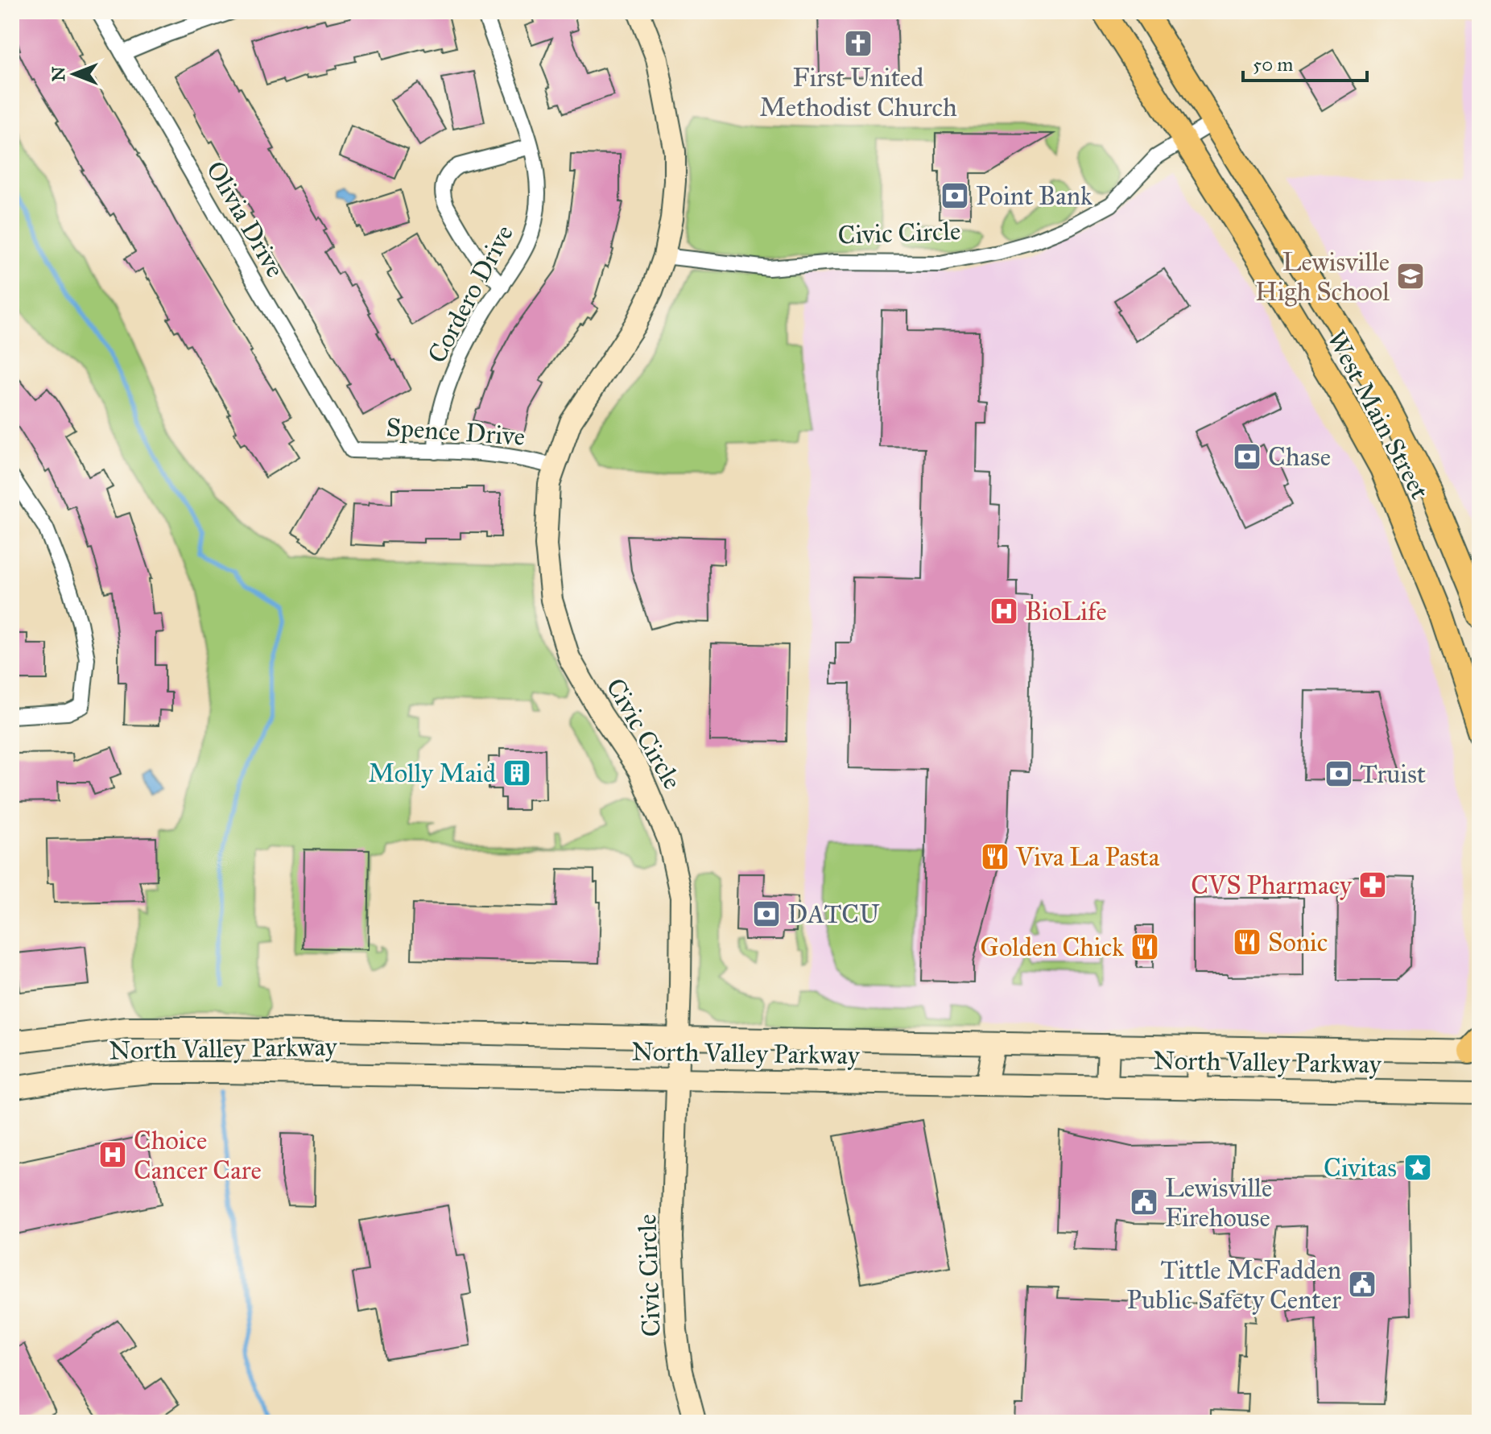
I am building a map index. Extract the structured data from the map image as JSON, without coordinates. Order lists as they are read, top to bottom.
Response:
{
  "streets": {
    "main road": ["Civic Circle", "West Main Street", "North Valley Parkway"],
    "street": ["Olivia Drive", "Cordero Drive", "Spence Drive"]
  },
  "crossings": [
    ["Olivia Drive", "Spence Drive"],
    ["Civic Circle", "West Main Street"],
    ["Civic Circle", "Spence Drive"],
    ["Civic Circle", "North Valley Parkway"],
    ["Cordero Drive", "Spence Drive"]
  ],
  "places": {
    "church": ["First United Methodist Church"],
    "bank": [
      "Point Bank",
      "Chase",
      "Truist",
      "DATCU"
    ],
    "school or university": ["Lewisville High School"],
    "hospital": ["BioLife", "Choice Cancer Care"],
    "building": ["Molly Maid"],
    "restaurant": ["Viva La Pasta", "Sonic", "Golden Chick"],
    "pharmacy": ["CVS Pharmacy"],
    "place": ["Civitas"],
    "public building": ["Lewisville Firehouse", "Tittle McFadden Public Safety Center"]
  },
  "scale_bar": "50 m",
  "north": "left"
}
